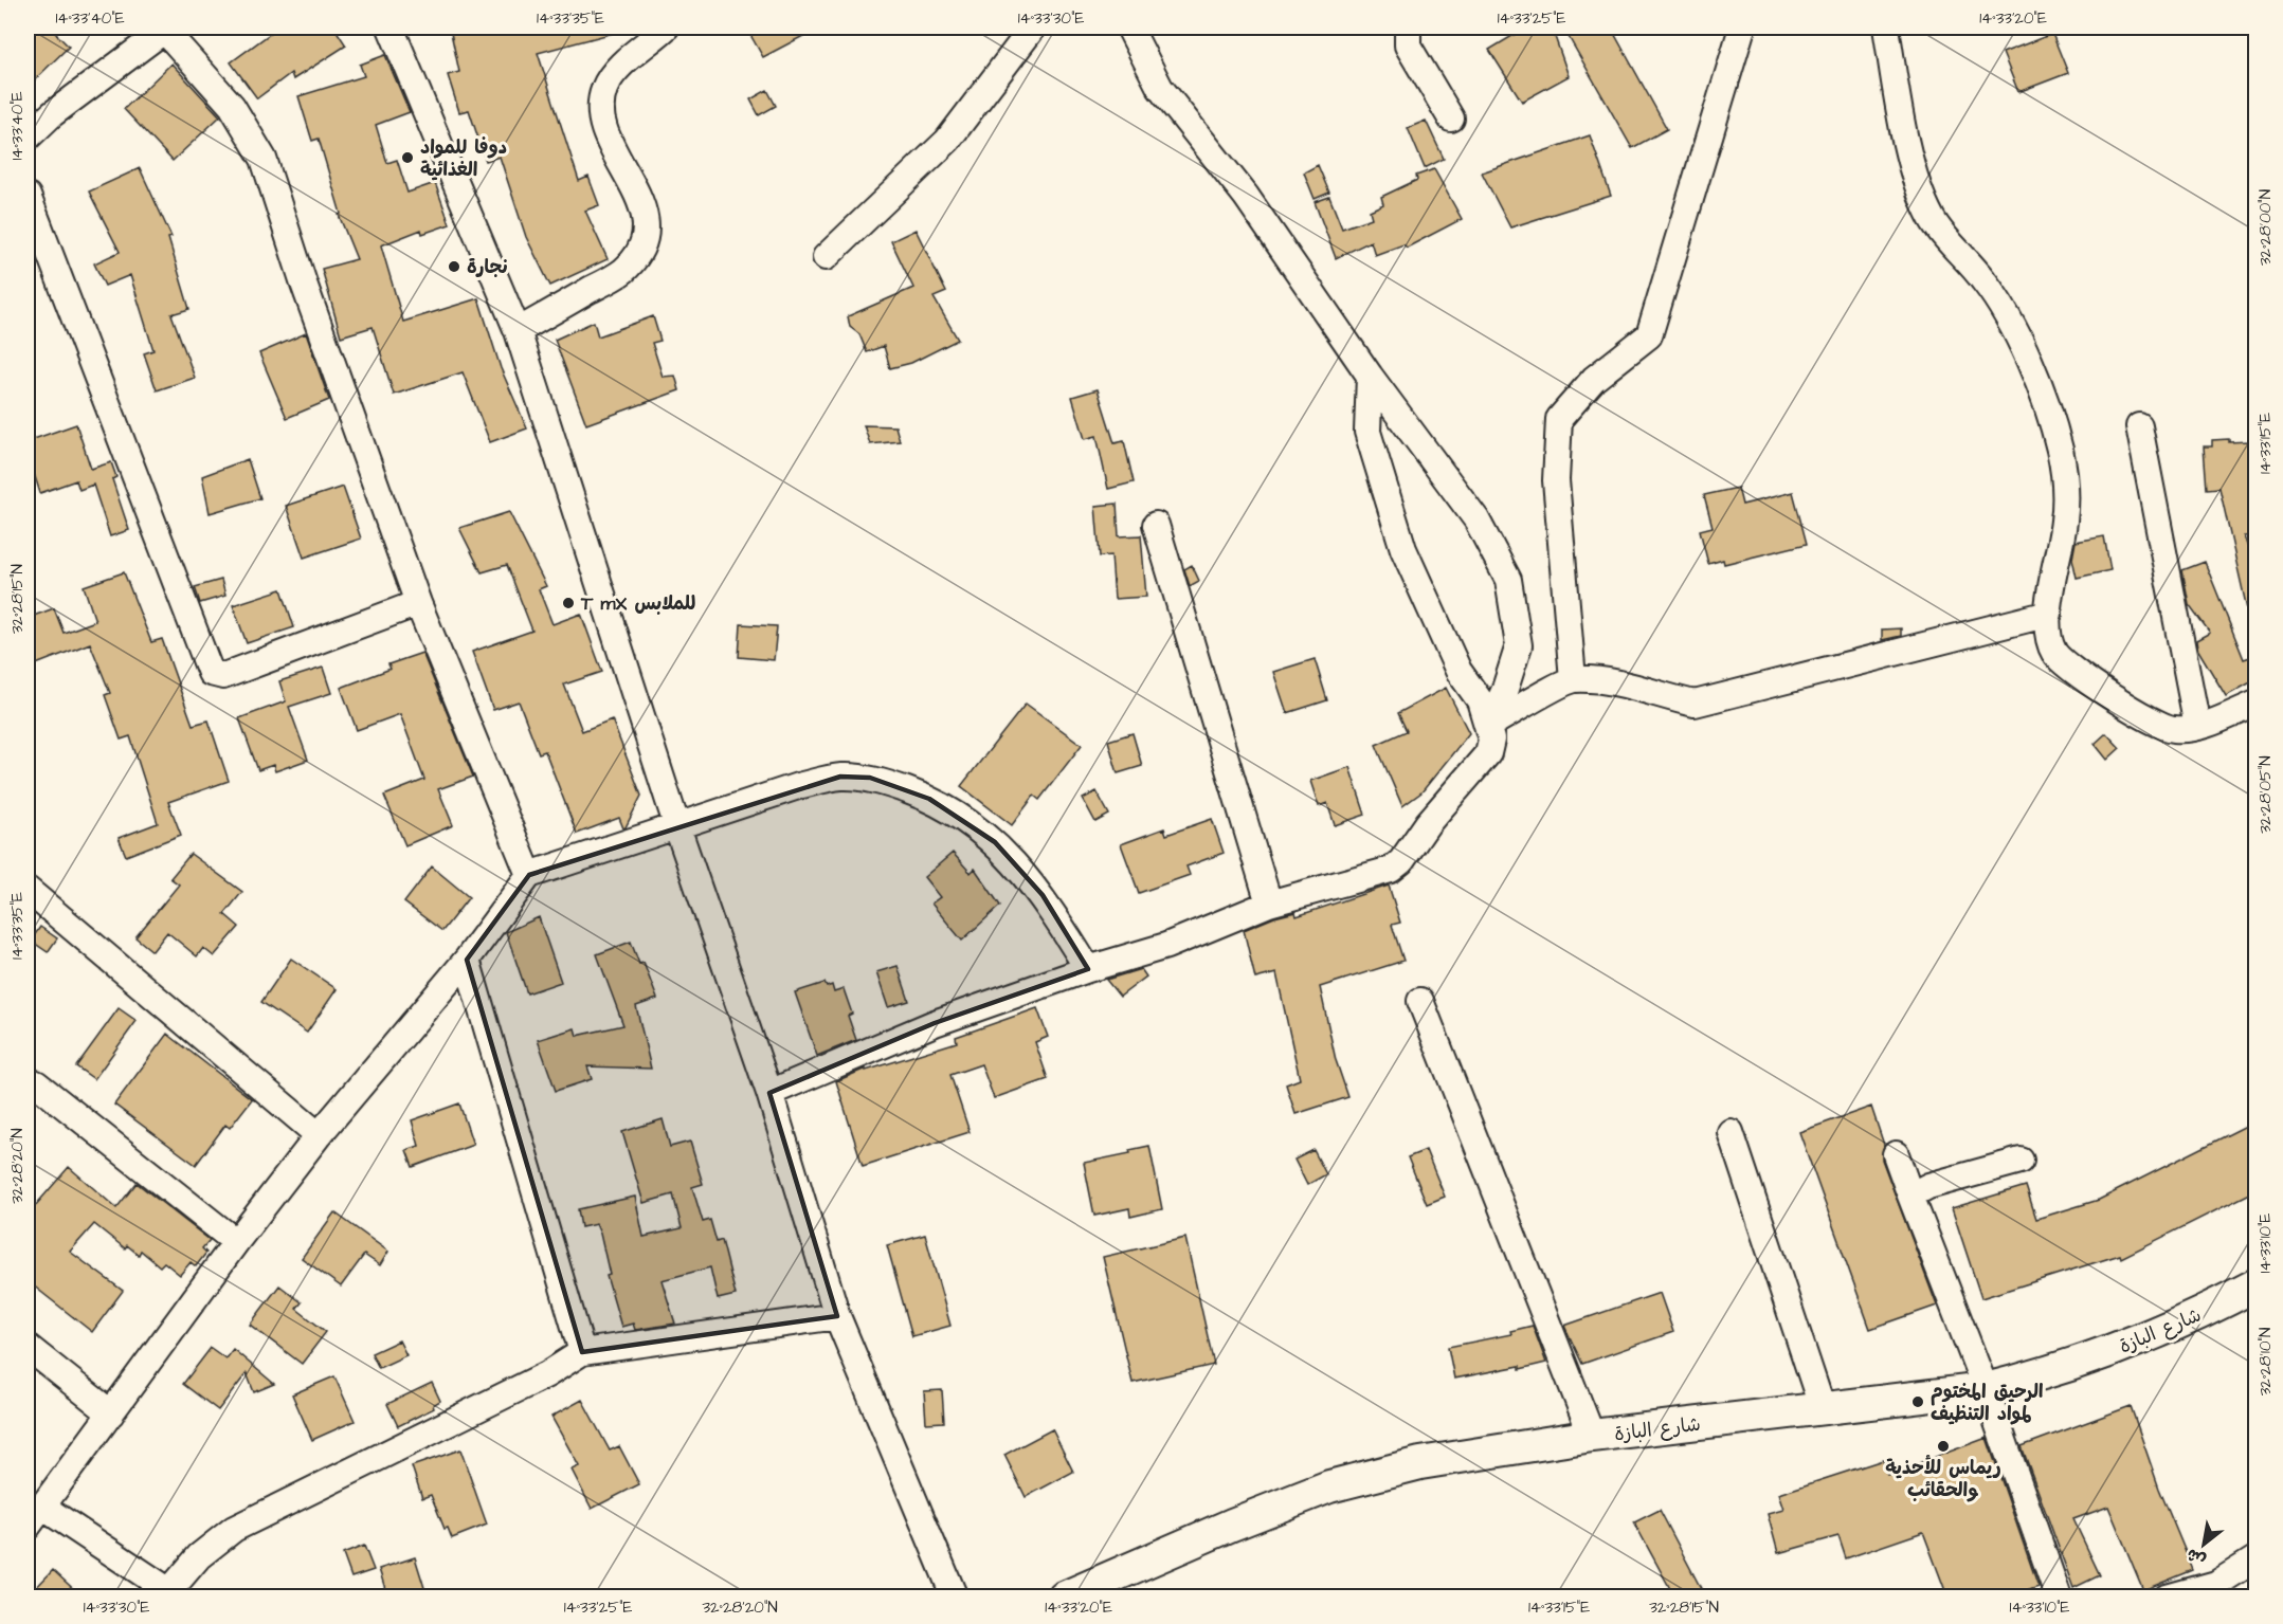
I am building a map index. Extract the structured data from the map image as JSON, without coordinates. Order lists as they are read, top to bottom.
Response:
{
  "streets": {
    "main road": ["شارع البازة"]
  },
  "places": [
    "دوفا للمواد الغذائية",
    "نجارة",
    "T mX للملابس",
    "الرحيق المختوم لمواد التنظيف",
    "ريماس للأحذية والحقائب"
  ],
  "north": "bottom left",
  "coordinates": [
    "14°33'40\"E",
    "14°33'35\"E",
    "14°33'30\"E",
    "14°33'25\"E",
    "14°33'20\"E",
    "32°28'00\"N",
    "14°33'15\"E",
    "32°28'15\"N",
    "32°28'05\"N",
    "32°28'20\"N",
    "14°33'10\"E",
    "32°28'10\"N"
  ]
}
